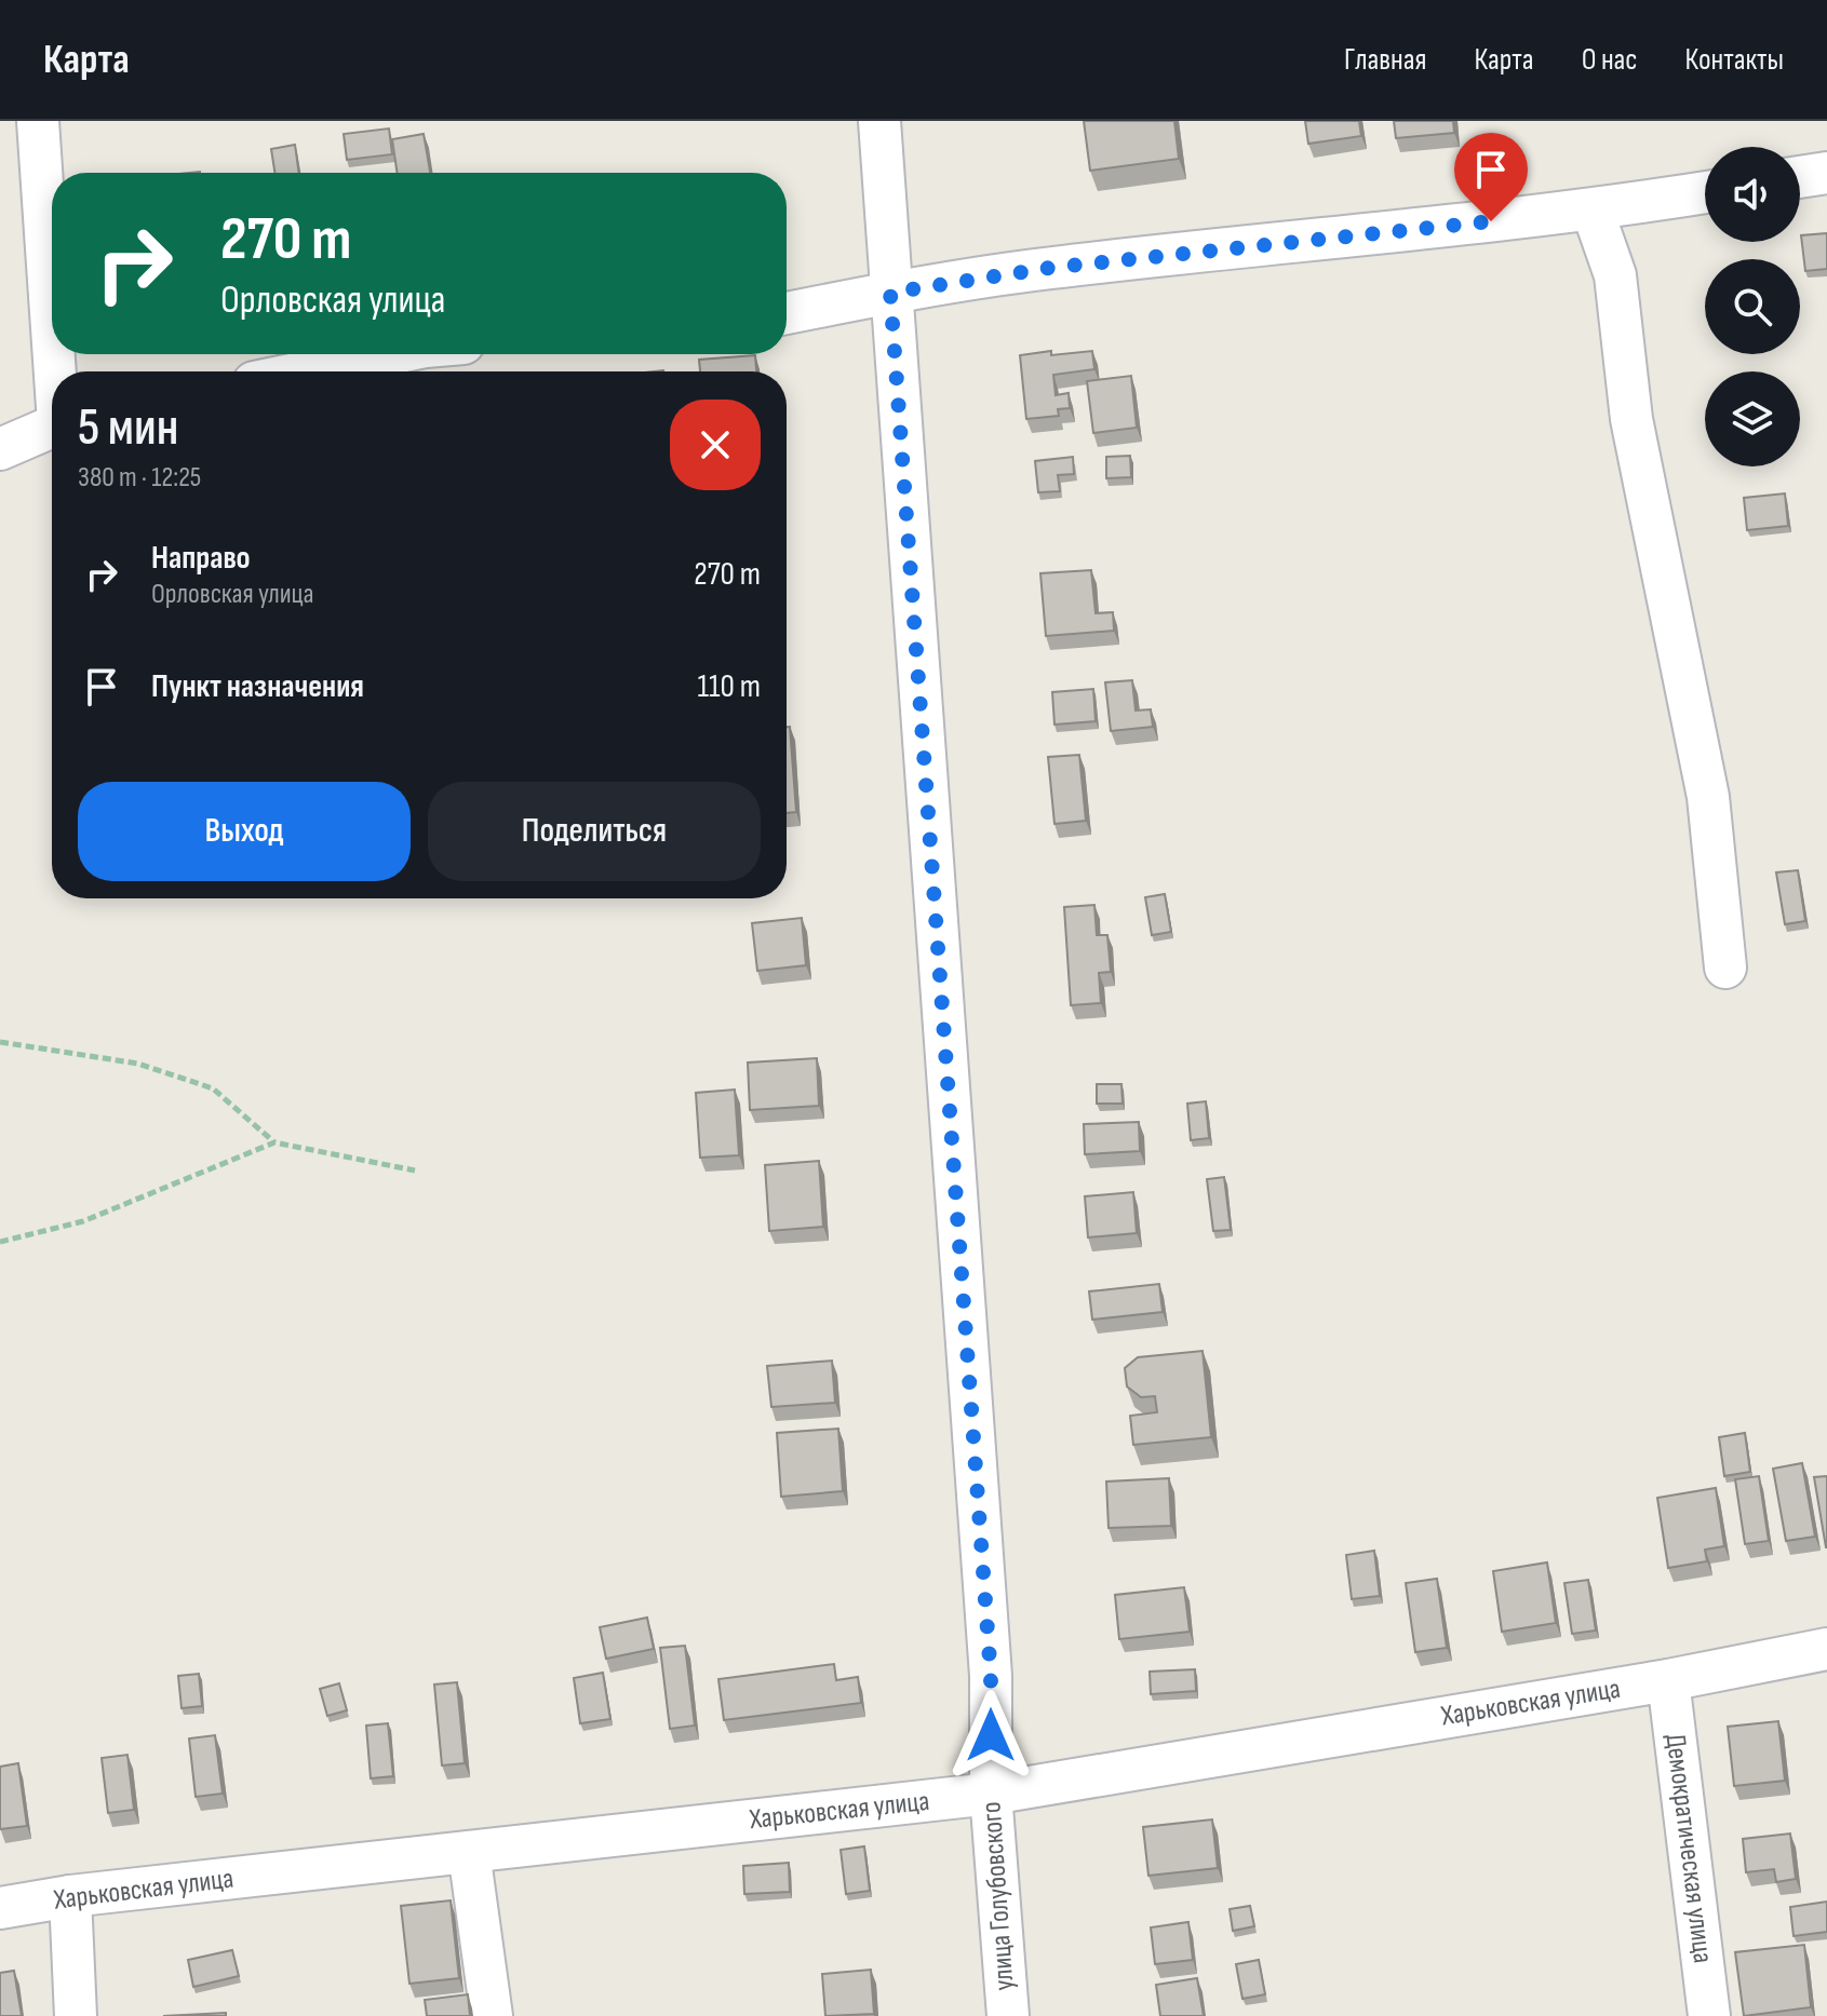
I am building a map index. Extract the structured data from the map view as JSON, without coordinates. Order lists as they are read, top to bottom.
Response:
{
  "streets": {
    "street": ["Харьковская улица", "Демократическая улица", "улица Голубовского"]
  },
  "crossings": [
    ["Харьковская улица", "Демократическая улица"],
    ["Харьковская улица", "улица Голубовского"]
  ],
  "page": {
    "header": "Карта",
    "nav": [
      "Главная",
      "Карта",
      "О нас",
      "Контакты"
    ],
    "turn": ["270 m", "Орловская улица"],
    "heading": ["5 мин", "380 m · 12:25"],
    "list": [
      {
        "name": "Направо",
        "note": "Орловская улица",
        "value": "270 m"
      },
      {
        "name": "Пункт назначения",
        "value": "110 m"
      }
    ],
    "buttons": ["Выход", "Поделиться"]
  }
}
